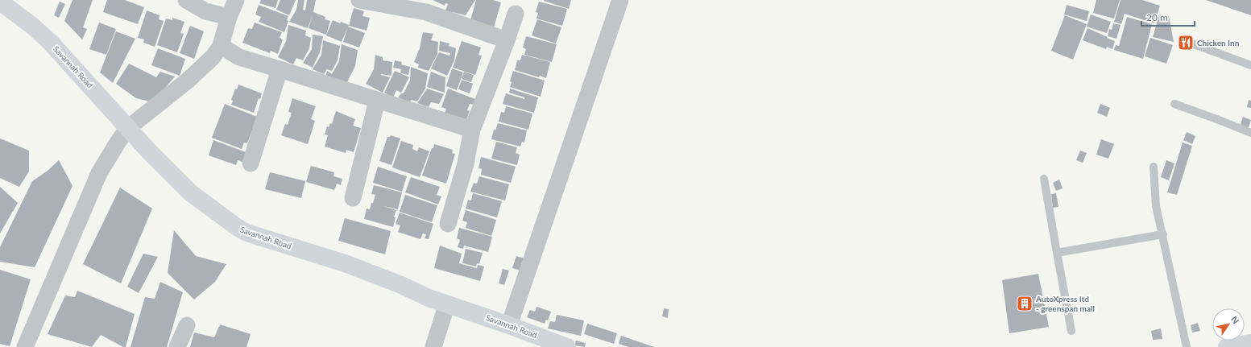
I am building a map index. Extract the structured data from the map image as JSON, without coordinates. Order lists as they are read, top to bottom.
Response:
{
  "streets": {
    "main road": ["Savannah Road"]
  },
  "places": {
    "restaurant": ["Chicken Inn"],
    "building": ["AutoXpress ltd - greenspan mall"]
  },
  "scale_bar": "20 m",
  "north": "top right"
}
